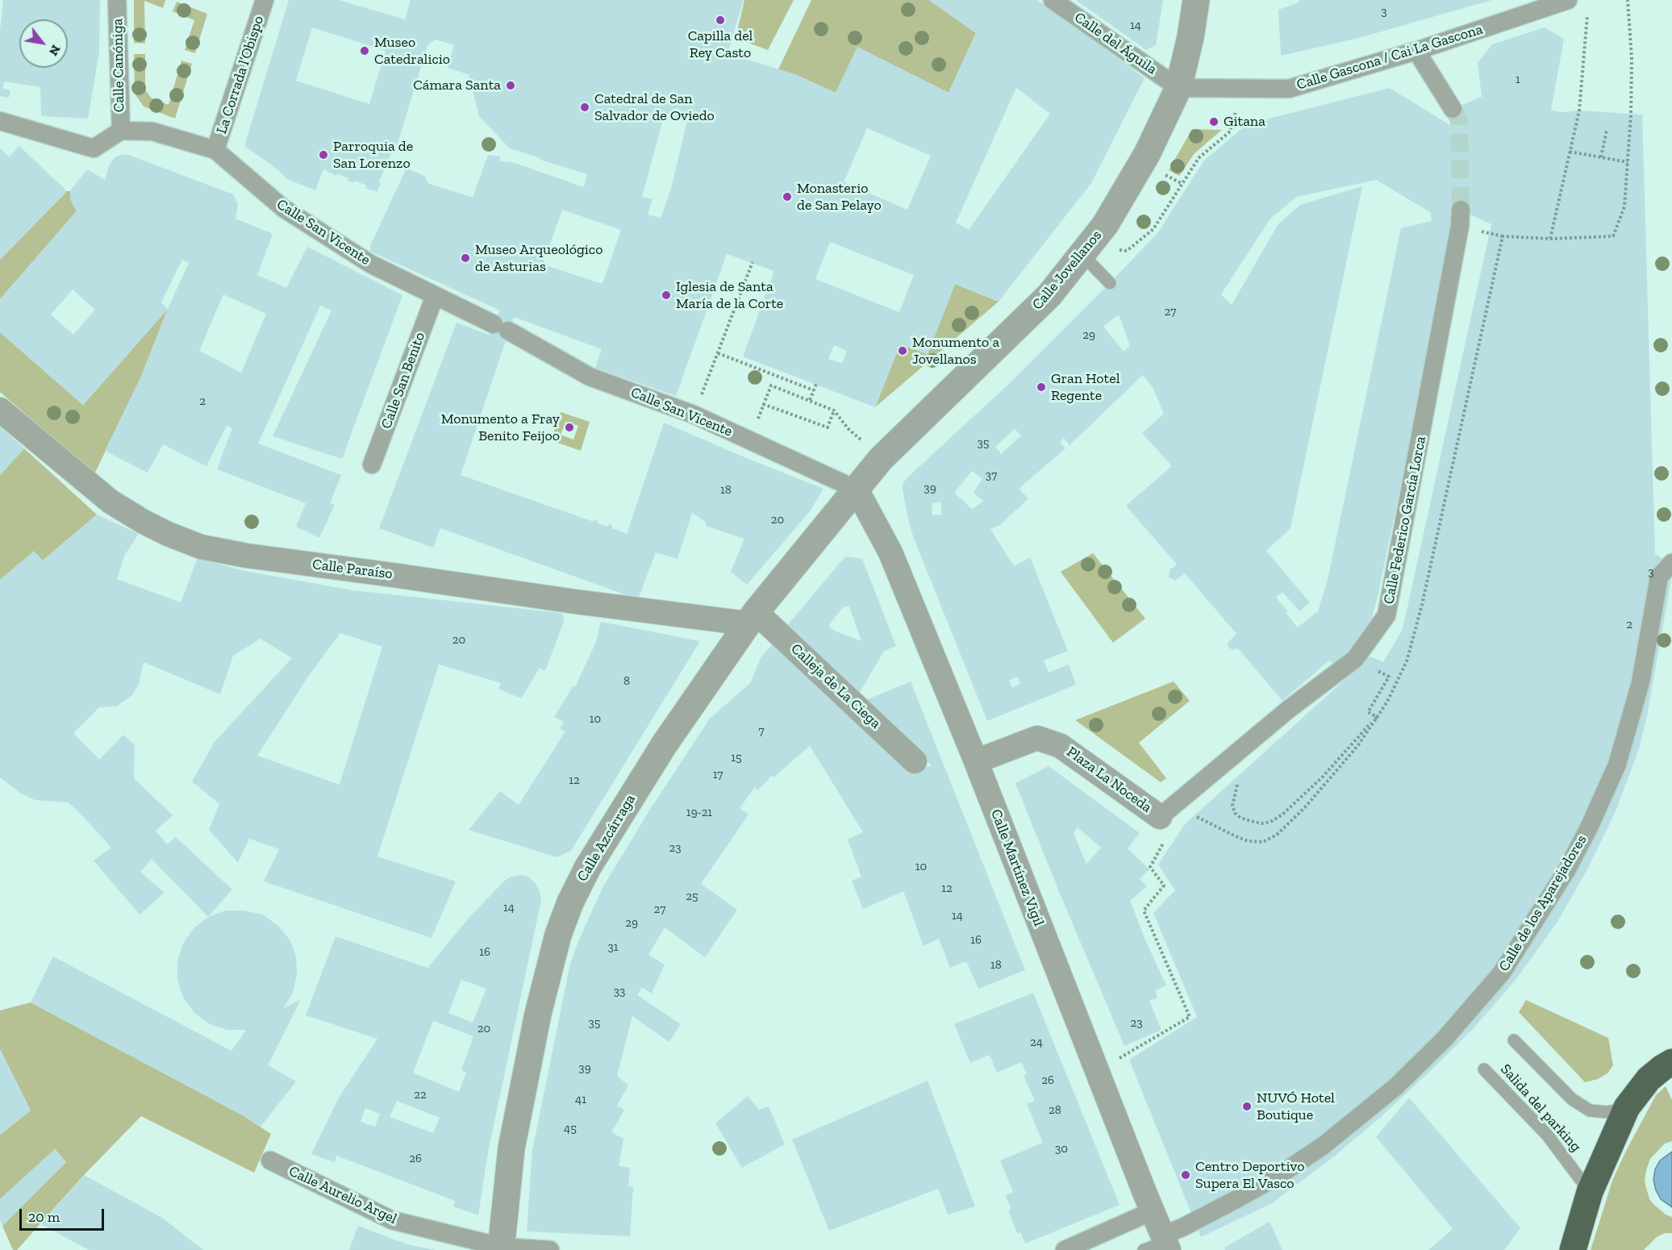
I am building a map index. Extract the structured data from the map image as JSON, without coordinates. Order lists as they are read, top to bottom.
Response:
{
  "streets": {
    "street": [
      "Calle del Águila",
      "Calle Gascona / Cai La Gascona",
      "Calle Canóniga",
      "La Corrada l’Obispo",
      "Calle San Vicente",
      "Calle Jovellanos",
      "Calle San Benito",
      "Calle Federico García Lorca",
      "Calle Paraíso",
      "Calleja de La Ciega",
      "Plaza La Noceda",
      "Calle Azcárraga",
      "Calle Martínez Vigil",
      "Calle de los Aparejadores",
      "Calle Aurelio Argel"
    ],
    "lane": ["Salida del parking"]
  },
  "crossings": [
    ["Calle del Águila", "Calle Gascona / Cai La Gascona"],
    ["Calle del Águila", "Calle Jovellanos"],
    ["Calle Gascona / Cai La Gascona", "Calle Jovellanos"],
    ["La Corrada l’Obispo", "Calle San Vicente"],
    ["Calle San Vicente", "Calle Jovellanos"],
    ["Calle San Vicente", "Calle San Benito"],
    ["Calle San Vicente", "Calle Azcárraga"],
    ["Calle San Vicente", "Calle Martínez Vigil"],
    ["Calle Jovellanos", "Calle Azcárraga"],
    ["Calle Jovellanos", "Calle Martínez Vigil"],
    ["Calle Federico García Lorca", "Plaza La Noceda"],
    ["Calle Paraíso", "Calleja de La Ciega"],
    ["Calle Paraíso", "Calle Azcárraga"],
    ["Calleja de La Ciega", "Calle Azcárraga"],
    ["Plaza La Noceda", "Calle Martínez Vigil"],
    ["Calle Azcárraga", "Calle Martínez Vigil"],
    ["Calle Azcárraga", "Calle Aurelio Argel"],
    ["Calle Martínez Vigil", "Calle de los Aparejadores"]
  ],
  "places": [
    "Capilla del Rey Casto",
    "Museo Catedralicio",
    "Cámara Santa",
    "Catedral de San Salvador de Oviedo",
    "Gitana",
    "Parroquia de San Lorenzo",
    "Monasterio de San Pelayo",
    "Museo Arqueológico de Asturias",
    "Iglesia de Santa María de la Corte",
    "Monumento a Jovellanos",
    "Gran Hotel Regente",
    "Monumento a Fray Benito Feijoo",
    "NUVÓ Hotel Boutique",
    "Centro Deportivo Supera El Vasco"
  ],
  "house_numbers": [
    "3",
    "14",
    "1",
    "27",
    "29",
    "2",
    "35",
    "37",
    "39",
    "18",
    "20",
    "3",
    "2",
    "20",
    "8",
    "10",
    "7",
    "15",
    "17",
    "12",
    "19-21",
    "23",
    "10",
    "12",
    "25",
    "14",
    "27",
    "14",
    "29",
    "16",
    "31",
    "16",
    "18",
    "33",
    "35",
    "23",
    "20",
    "24",
    "39",
    "26",
    "22",
    "41",
    "28",
    "45",
    "30",
    "26"
  ],
  "scale_bar": "20 m",
  "north": "bottom right"
}
